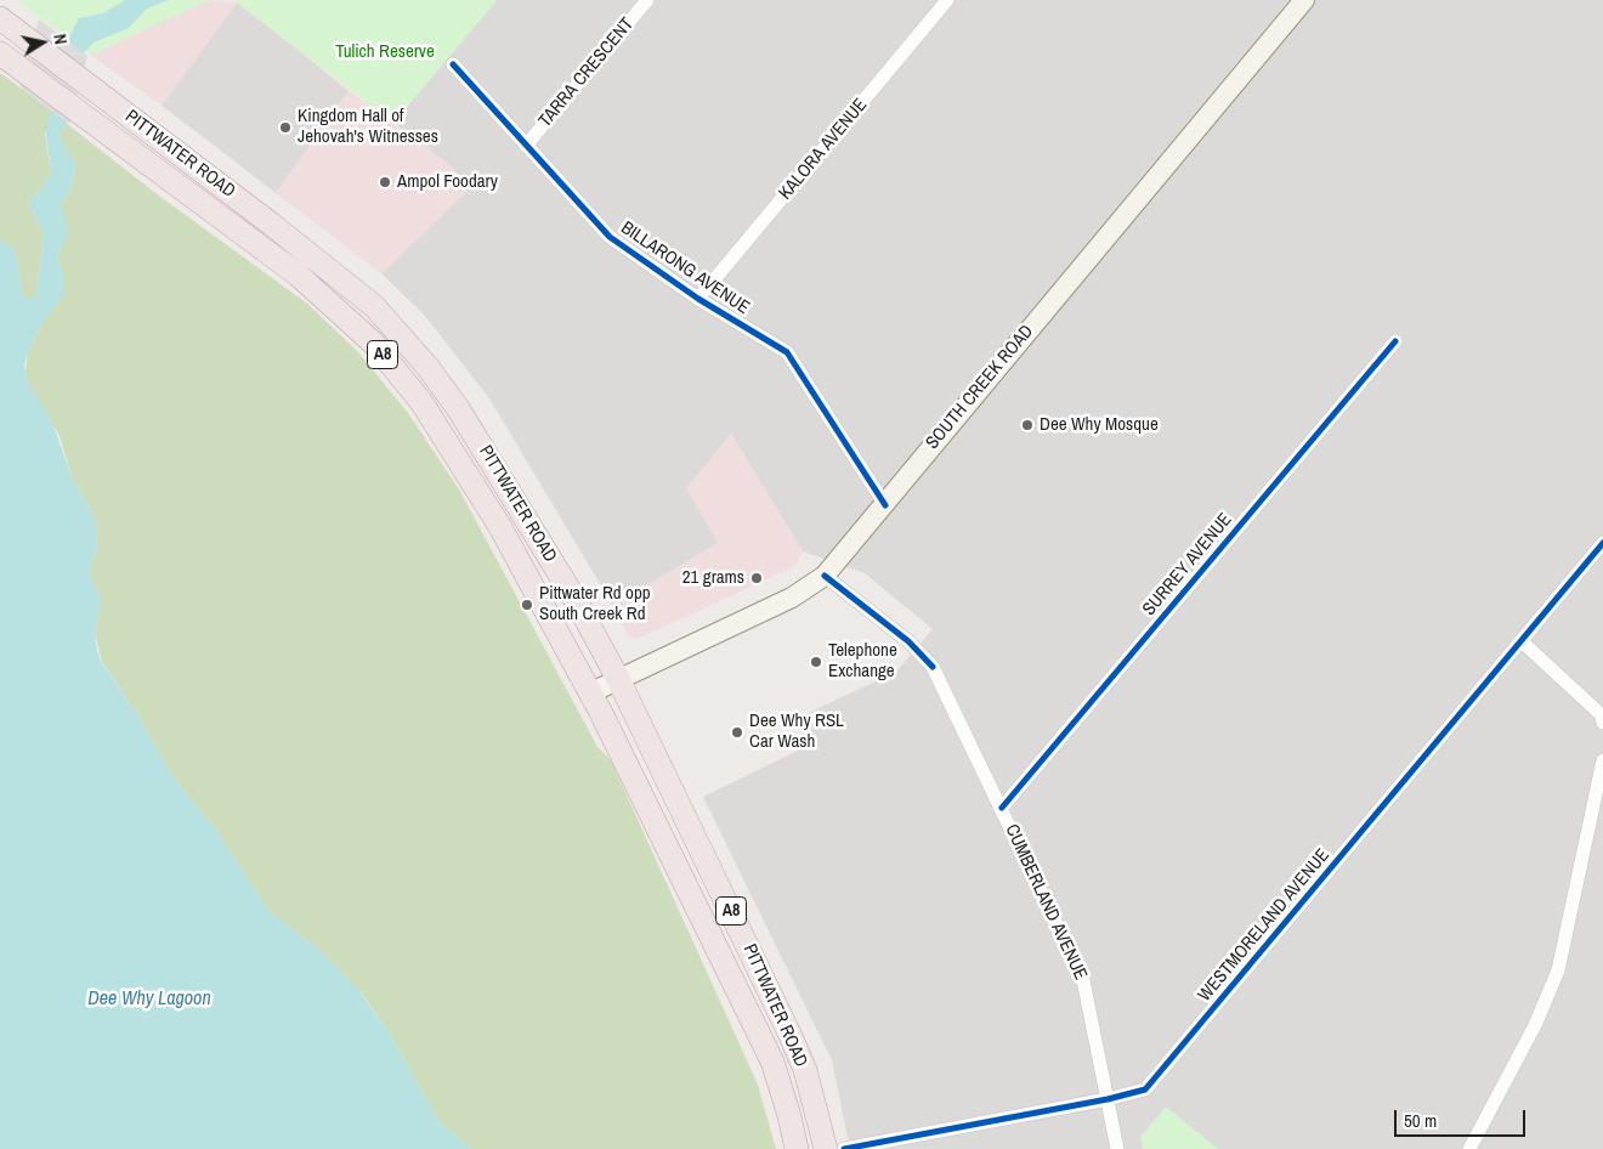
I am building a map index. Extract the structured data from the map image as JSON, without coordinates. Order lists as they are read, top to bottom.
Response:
{
  "streets": {
    "highway": ["PITTWATER ROAD", "A8"],
    "main road": ["SOUTH CREEK ROAD"],
    "street": [
      "TARRA CRESCENT",
      "KALORA AVENUE",
      "BILLARONG AVENUE",
      "SURREY AVENUE",
      "CUMBERLAND AVENUE",
      "WESTMORELAND AVENUE"
    ]
  },
  "crossings": [
    ["TARRA CRESCENT", "BILLARONG AVENUE"],
    ["KALORA AVENUE", "BILLARONG AVENUE"],
    ["PITTWATER ROAD", "SOUTH CREEK ROAD"],
    ["BILLARONG AVENUE", "SOUTH CREEK ROAD"],
    ["SOUTH CREEK ROAD", "CUMBERLAND AVENUE"],
    ["SURREY AVENUE", "CUMBERLAND AVENUE"],
    ["CUMBERLAND AVENUE", "WESTMORELAND AVENUE"]
  ],
  "water": ["Dee Why Lagoon"],
  "parks": ["Tulich Reserve"],
  "places": [
    "Kingdom Hall of Jehovah's Witnesses",
    "Ampol Foodary",
    "Dee Why Mosque",
    "21 grams",
    "Pittwater Rd opp South Creek Rd",
    "Telephone Exchange",
    "Dee Why RSL Car Wash"
  ],
  "scale_bar": "50 m",
  "north": "right"
}
